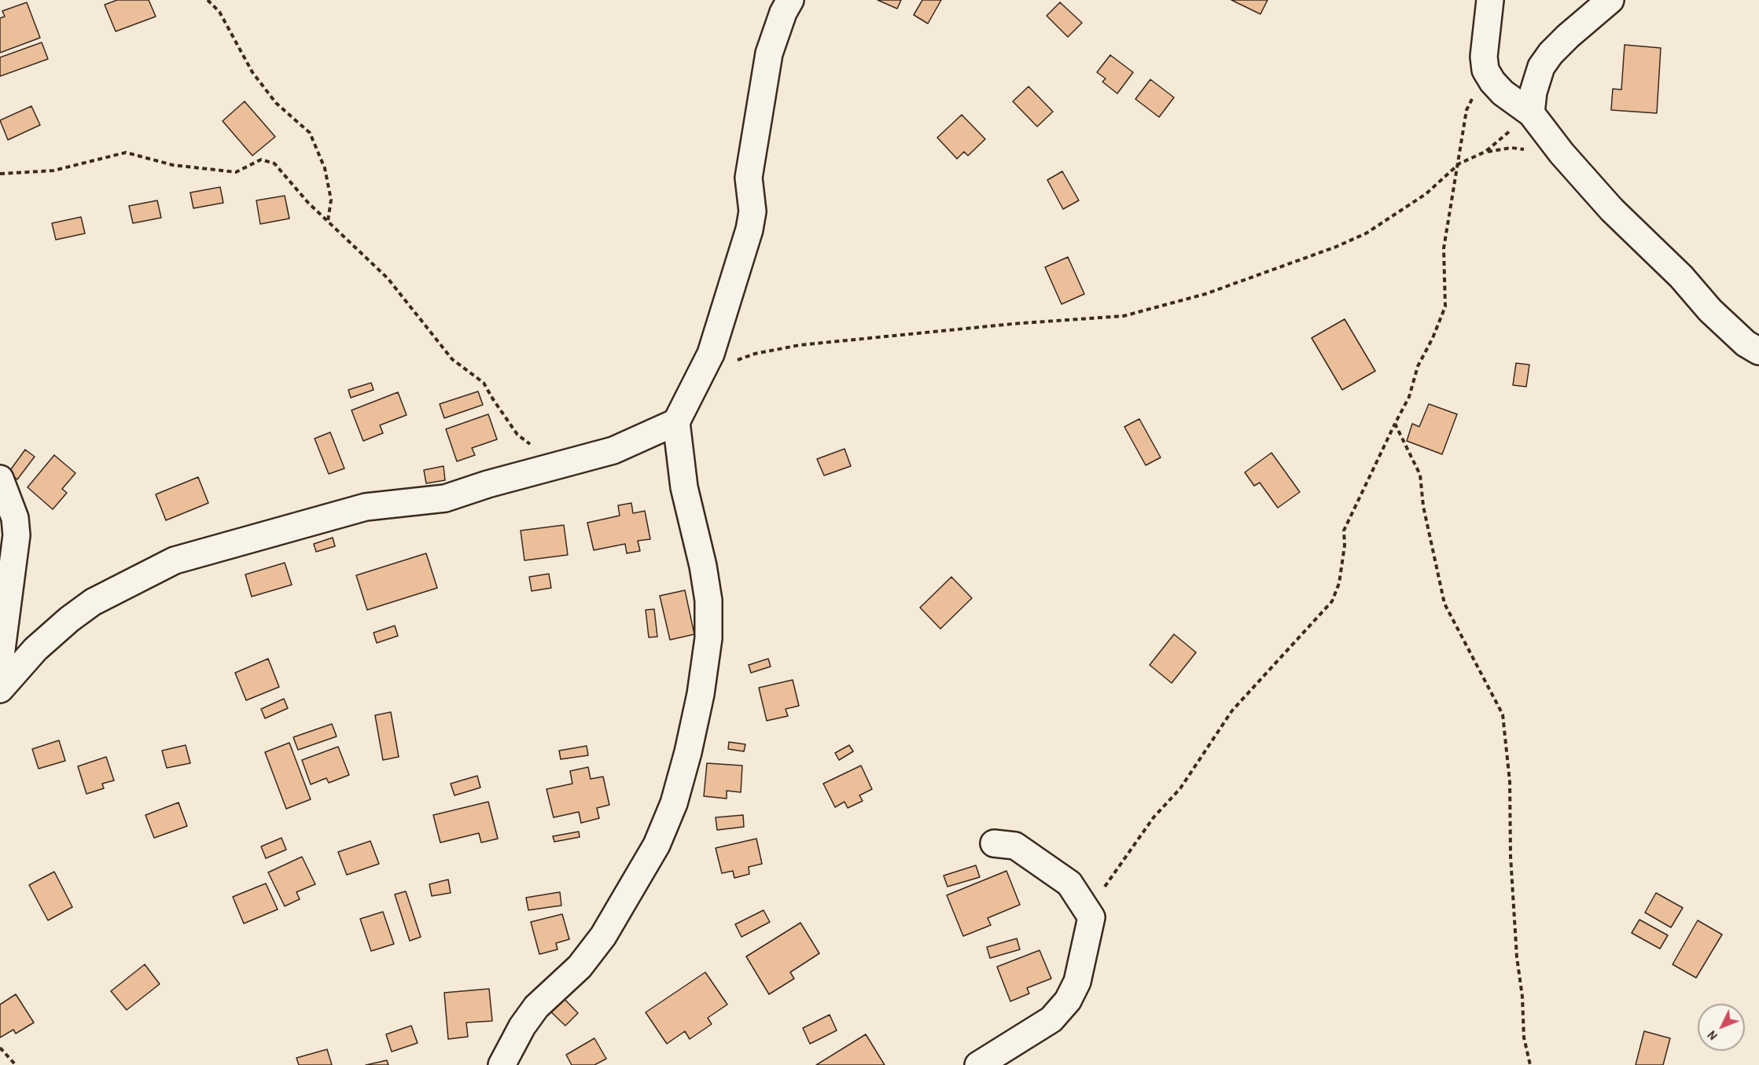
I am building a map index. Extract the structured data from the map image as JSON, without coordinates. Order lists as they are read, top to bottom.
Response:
{
  "north": "bottom left"
}
